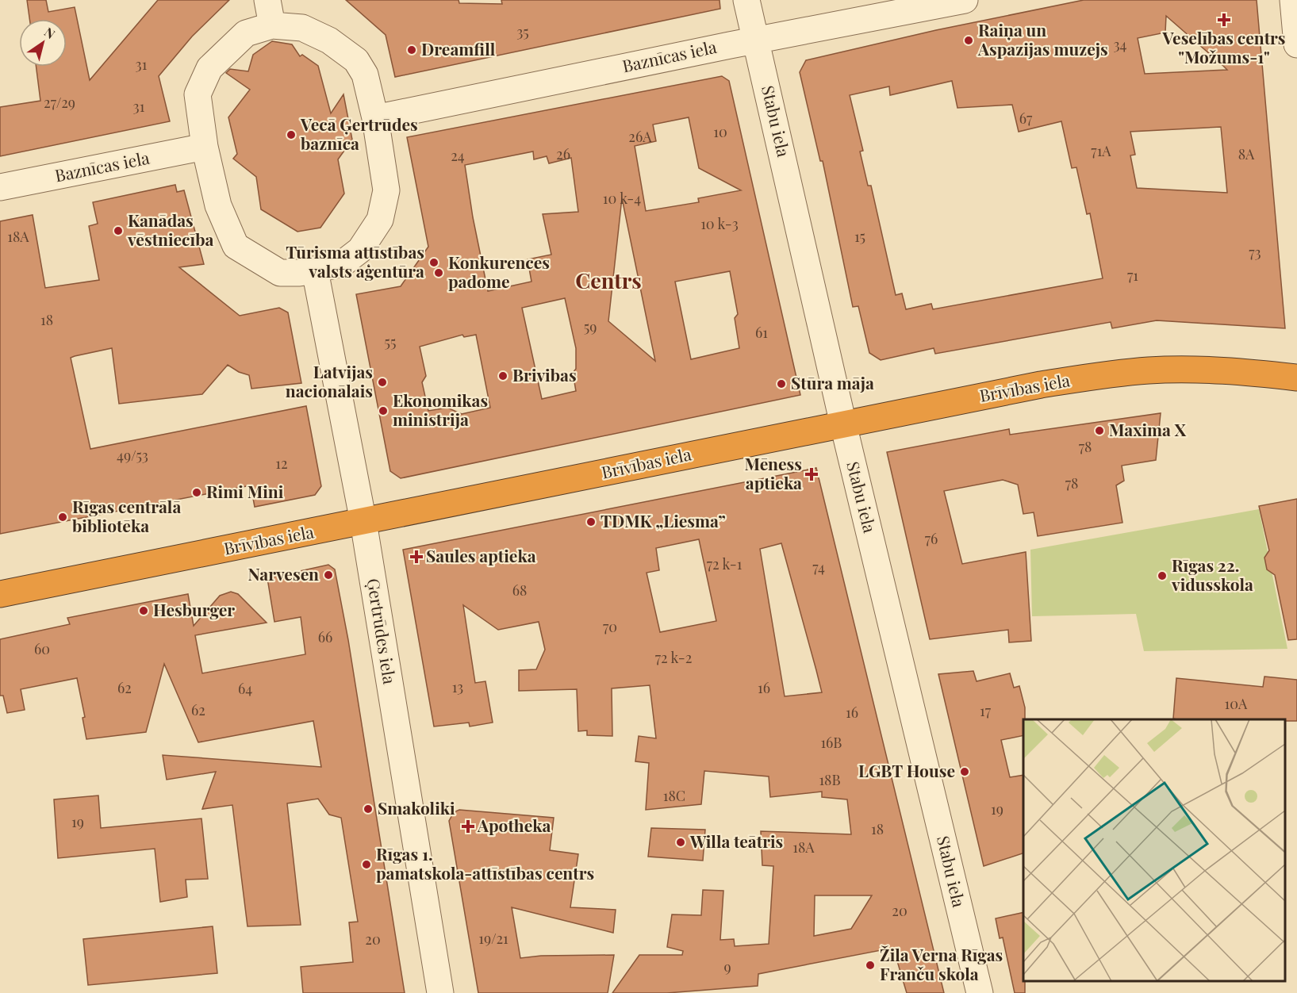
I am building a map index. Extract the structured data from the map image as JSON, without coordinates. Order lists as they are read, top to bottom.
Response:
{
  "streets": {
    "highway": ["Brīvības iela"],
    "street": ["Baznīcas iela", "Stabu iela", "Ģertrūdes iela"]
  },
  "crossings": [
    ["Baznīcas iela", "Stabu iela"],
    ["Stabu iela", "Brīvības iela"],
    ["Brīvības iela", "Ģertrūdes iela"]
  ],
  "districts": ["Centrs"],
  "places": {
    "health": [
      "Veselības centrs \"Možums-1\"",
      "Mēness aptieka",
      "Saules aptieka",
      "Apotheka"
    ],
    "other": [
      "Raiņa un Aspazijas muzejs",
      "Dreamfill",
      "Vecā Ģertrūdes baznīca",
      "Kanādas vēstniecība",
      "Tūrisma attīstības valsts aģentūra",
      "Konkurences padome",
      "Brivibas",
      "Latvijas nacionālais",
      "Stūra māja",
      "Ekonomikas ministrija",
      "Maxima X",
      "Rimi Mini",
      "Rīgas centrālā bibliotēka",
      "TDMK „Liesma”",
      "Narvesen",
      "Rīgas 22. vidusskola",
      "Hesburger",
      "LGBT House",
      "Smakoliki",
      "Willa teātris",
      "Rīgas 1. pamatskola-attīstības centrs",
      "Žila Verna Rīgas Franču skola"
    ]
  },
  "house_numbers": [
    "35",
    "34",
    "31",
    "27/29",
    "31",
    "67",
    "10",
    "26A",
    "71A",
    "26",
    "8A",
    "24",
    "10 k-4",
    "10 k-3",
    "18A",
    "15",
    "73",
    "71",
    "18",
    "59",
    "61",
    "55",
    "78",
    "49/53",
    "12",
    "78",
    "76",
    "72 k-1",
    "74",
    "68",
    "70",
    "66",
    "60",
    "72 k-2",
    "13",
    "62",
    "16",
    "64",
    "10A",
    "62",
    "17",
    "16",
    "16B",
    "18B",
    "18C",
    "19",
    "19",
    "18",
    "18A",
    "20",
    "19/21",
    "20",
    "9"
  ],
  "north": "top right"
}
